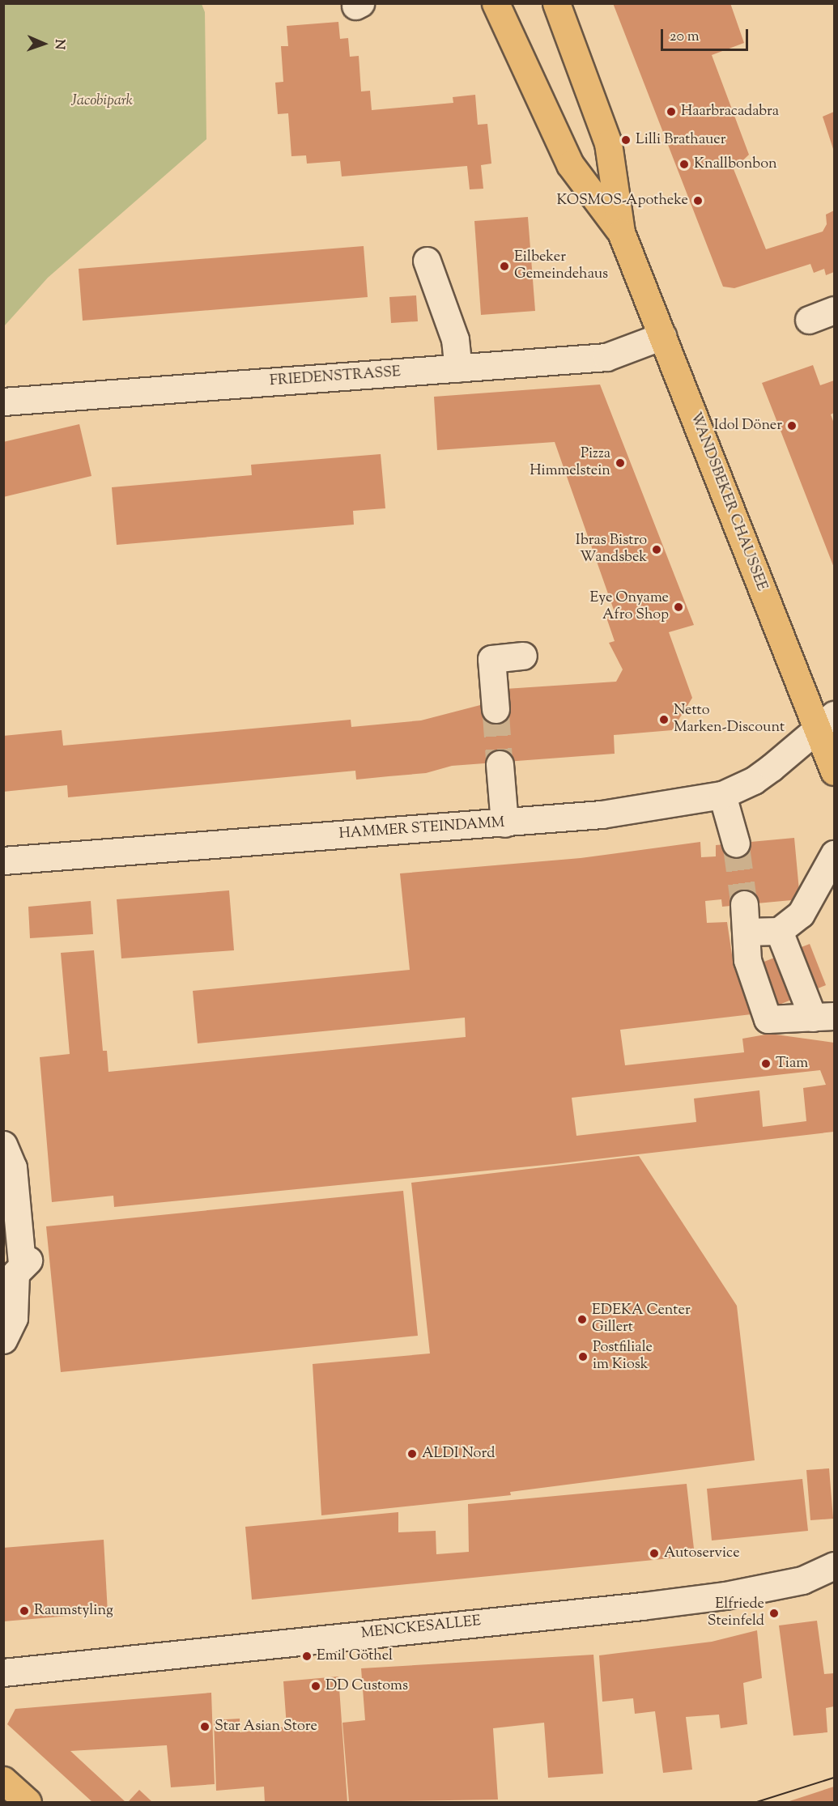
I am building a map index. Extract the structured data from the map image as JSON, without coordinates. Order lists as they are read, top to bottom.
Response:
{
  "streets": {
    "main road": ["WANDSBEKER CHAUSSEE"],
    "street": ["FRIEDENSTRASSE", "HAMMER STEINDAMM", "MENCKESALLEE"]
  },
  "crossings": [
    ["FRIEDENSTRASSE", "WANDSBEKER CHAUSSEE"],
    ["WANDSBEKER CHAUSSEE", "HAMMER STEINDAMM"]
  ],
  "parks": ["Jacobipark"],
  "places": [
    "Haarbracadabra",
    "Lilli Brathauer",
    "Knallbonbon",
    "KOSMOS-Apotheke",
    "Eilbeker Gemeindehaus",
    "Idol Döner",
    "Pizza Himmelstein",
    "Ibras Bistro Wandsbek",
    "Eye Onyame Afro Shop",
    "Netto Marken-Discount",
    "Tiam",
    "EDEKA Center Gillert",
    "Postfiliale im Kiosk",
    "ALDI Nord",
    "Autoservice",
    "Raumstyling",
    "Elfriede Steinfeld",
    "Emil Göthel",
    "DD Customs",
    "Star Asian Store"
  ],
  "scale_bar": "20 m",
  "north": "right"
}
